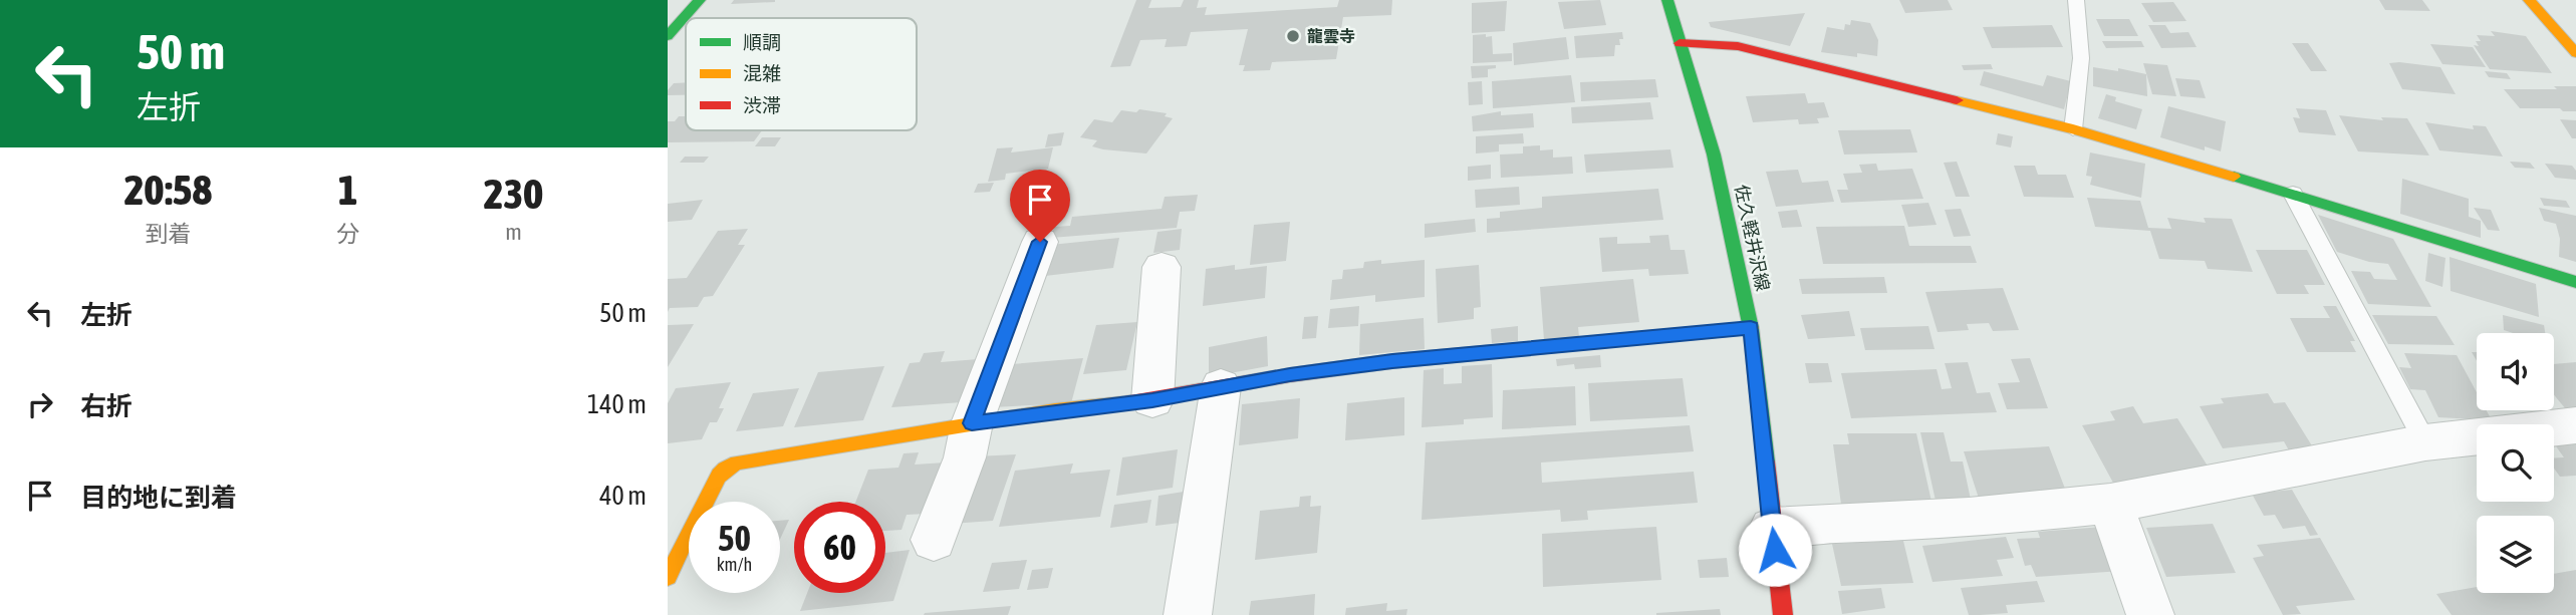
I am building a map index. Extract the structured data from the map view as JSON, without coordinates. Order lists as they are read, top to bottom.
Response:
{
  "streets": {
    "street": ["佐久軽井沢線"]
  },
  "places": ["龍雲寺"],
  "legend": ["順調", "混雑", "渋滞"],
  "page": {
    "turn": ["50 m", "左折"],
    "eta": [
      "20:58",
      "到着",
      "1",
      "分",
      "230",
      "m"
    ],
    "list": [
      {
        "name": "左折",
        "value": "50 m"
      },
      {
        "name": "右折",
        "value": "140 m"
      },
      {
        "name": "目的地に到着",
        "value": "40 m"
      }
    ],
    "speed": "50 km/h",
    "limit": "60"
  }
}
